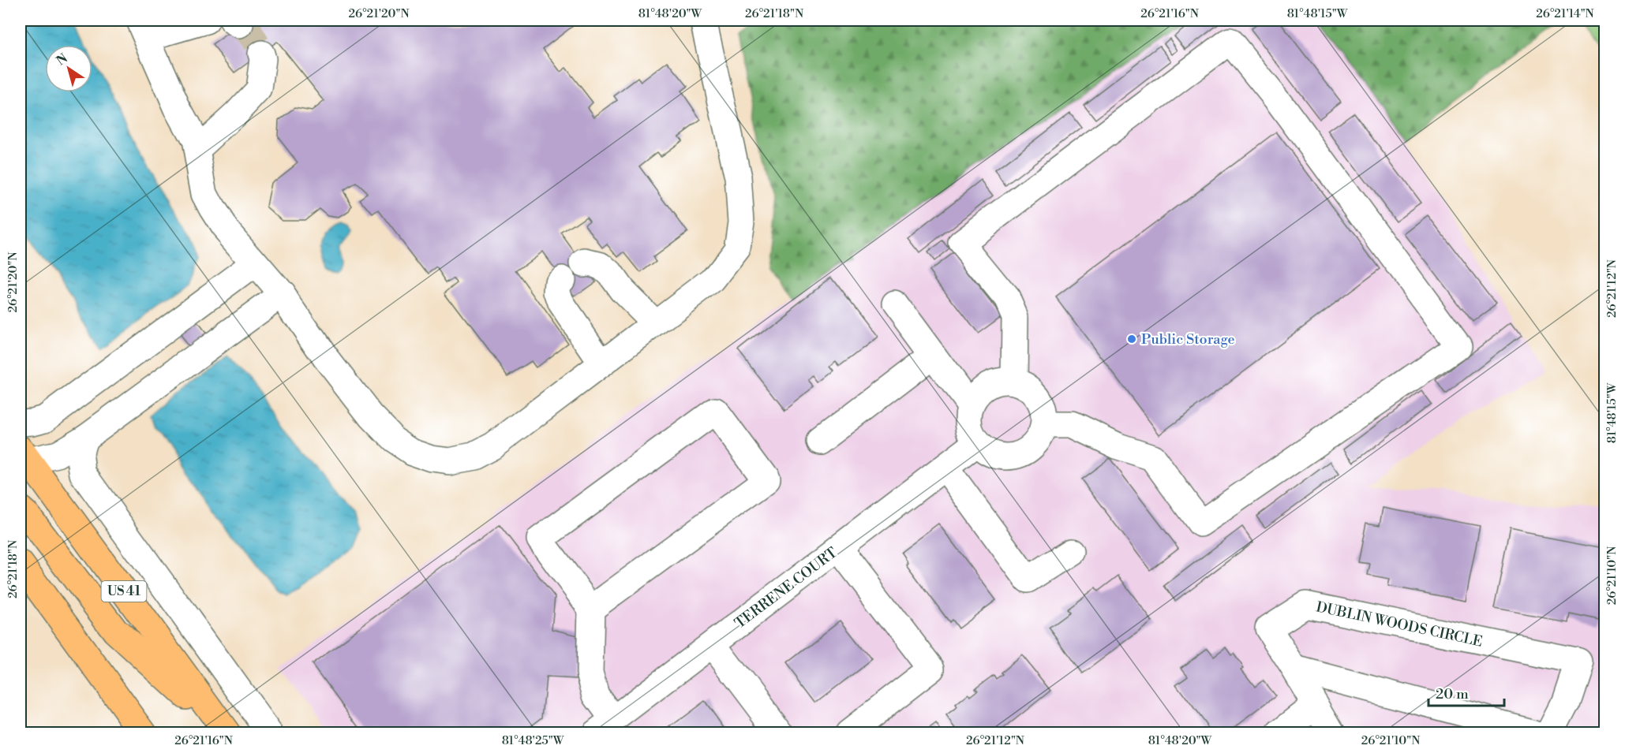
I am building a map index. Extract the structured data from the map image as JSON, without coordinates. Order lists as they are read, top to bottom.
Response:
{
  "streets": {
    "main road": ["US 41"],
    "street": ["TERRENE COURT", "DUBLIN WOODS CIRCLE"]
  },
  "places": ["Public Storage"],
  "scale_bar": "20 m",
  "north": "top left",
  "coordinates": [
    "26°21'20\"N",
    "81°48'20\"W",
    "26°21'18\"N",
    "26°21'16\"N",
    "81°48'15\"W",
    "26°21'14\"N",
    "26°21'12\"N",
    "26°21'10\"N",
    "81°48'25\"W"
  ]
}
